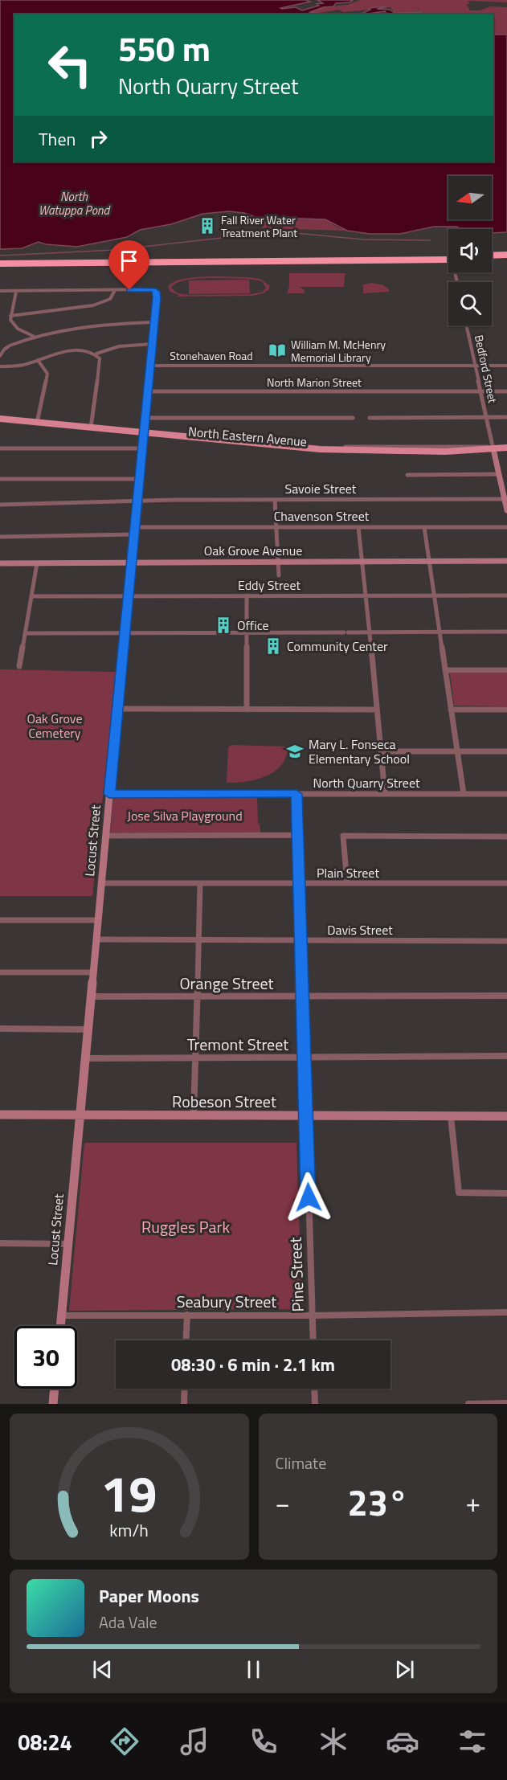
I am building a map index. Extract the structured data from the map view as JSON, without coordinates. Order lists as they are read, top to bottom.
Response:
{
  "streets": {
    "main road": ["North Eastern Avenue"],
    "street": [
      "Stonehaven Road",
      "Bedford Street",
      "North Marion Street",
      "Savoie Street",
      "Chavenson Street",
      "Oak Grove Avenue",
      "Eddy Street",
      "North Quarry Street",
      "Locust Street",
      "Plain Street",
      "Davis Street",
      "Orange Street",
      "Tremont Street",
      "Robeson Street",
      "Pine Street",
      "Seabury Street"
    ]
  },
  "crossings": [
    ["Stonehaven Road", "Bedford Street"],
    ["Stonehaven Road", "Locust Street"],
    ["Bedford Street", "North Marion Street"],
    ["Bedford Street", "North Eastern Avenue"],
    ["Bedford Street", "Savoie Street"],
    ["North Marion Street", "Locust Street"],
    ["North Eastern Avenue", "Locust Street"],
    ["Savoie Street", "Locust Street"],
    ["Chavenson Street", "Locust Street"],
    ["Oak Grove Avenue", "Locust Street"],
    ["Eddy Street", "Locust Street"],
    ["North Quarry Street", "Locust Street"],
    ["North Quarry Street", "Pine Street"],
    ["Locust Street", "Plain Street"],
    ["Locust Street", "Davis Street"],
    ["Locust Street", "Orange Street"],
    ["Locust Street", "Tremont Street"],
    ["Locust Street", "Robeson Street"],
    ["Locust Street", "Seabury Street"],
    ["Plain Street", "Pine Street"],
    ["Davis Street", "Pine Street"],
    ["Orange Street", "Pine Street"],
    ["Tremont Street", "Pine Street"],
    ["Robeson Street", "Pine Street"],
    ["Pine Street", "Seabury Street"]
  ],
  "water": ["North Watuppa Pond"],
  "parks": ["Oak Grove Cemetery", "Jose Silva Playground", "Ruggles Park"],
  "places": {
    "building": ["Fall River Water Treatment Plant", "Office", "Community Center"],
    "library": ["William M. McHenry Memorial Library"],
    "school or university": ["Mary L. Fonseca Elementary School"]
  },
  "north": "left",
  "page": {
    "turn": ["550 m", "North Quarry Street"],
    "then": "Then",
    "limit": "30",
    "trip": "08:30 · 6 min · 2.1 km",
    "tile": "Climate",
    "heat": ["−", "23°", "+"],
    "song": ["Paper Moons", "Ada Vale"],
    "tabs": "08:24",
    "gauge": ["19", "km/h"]
  }
}
